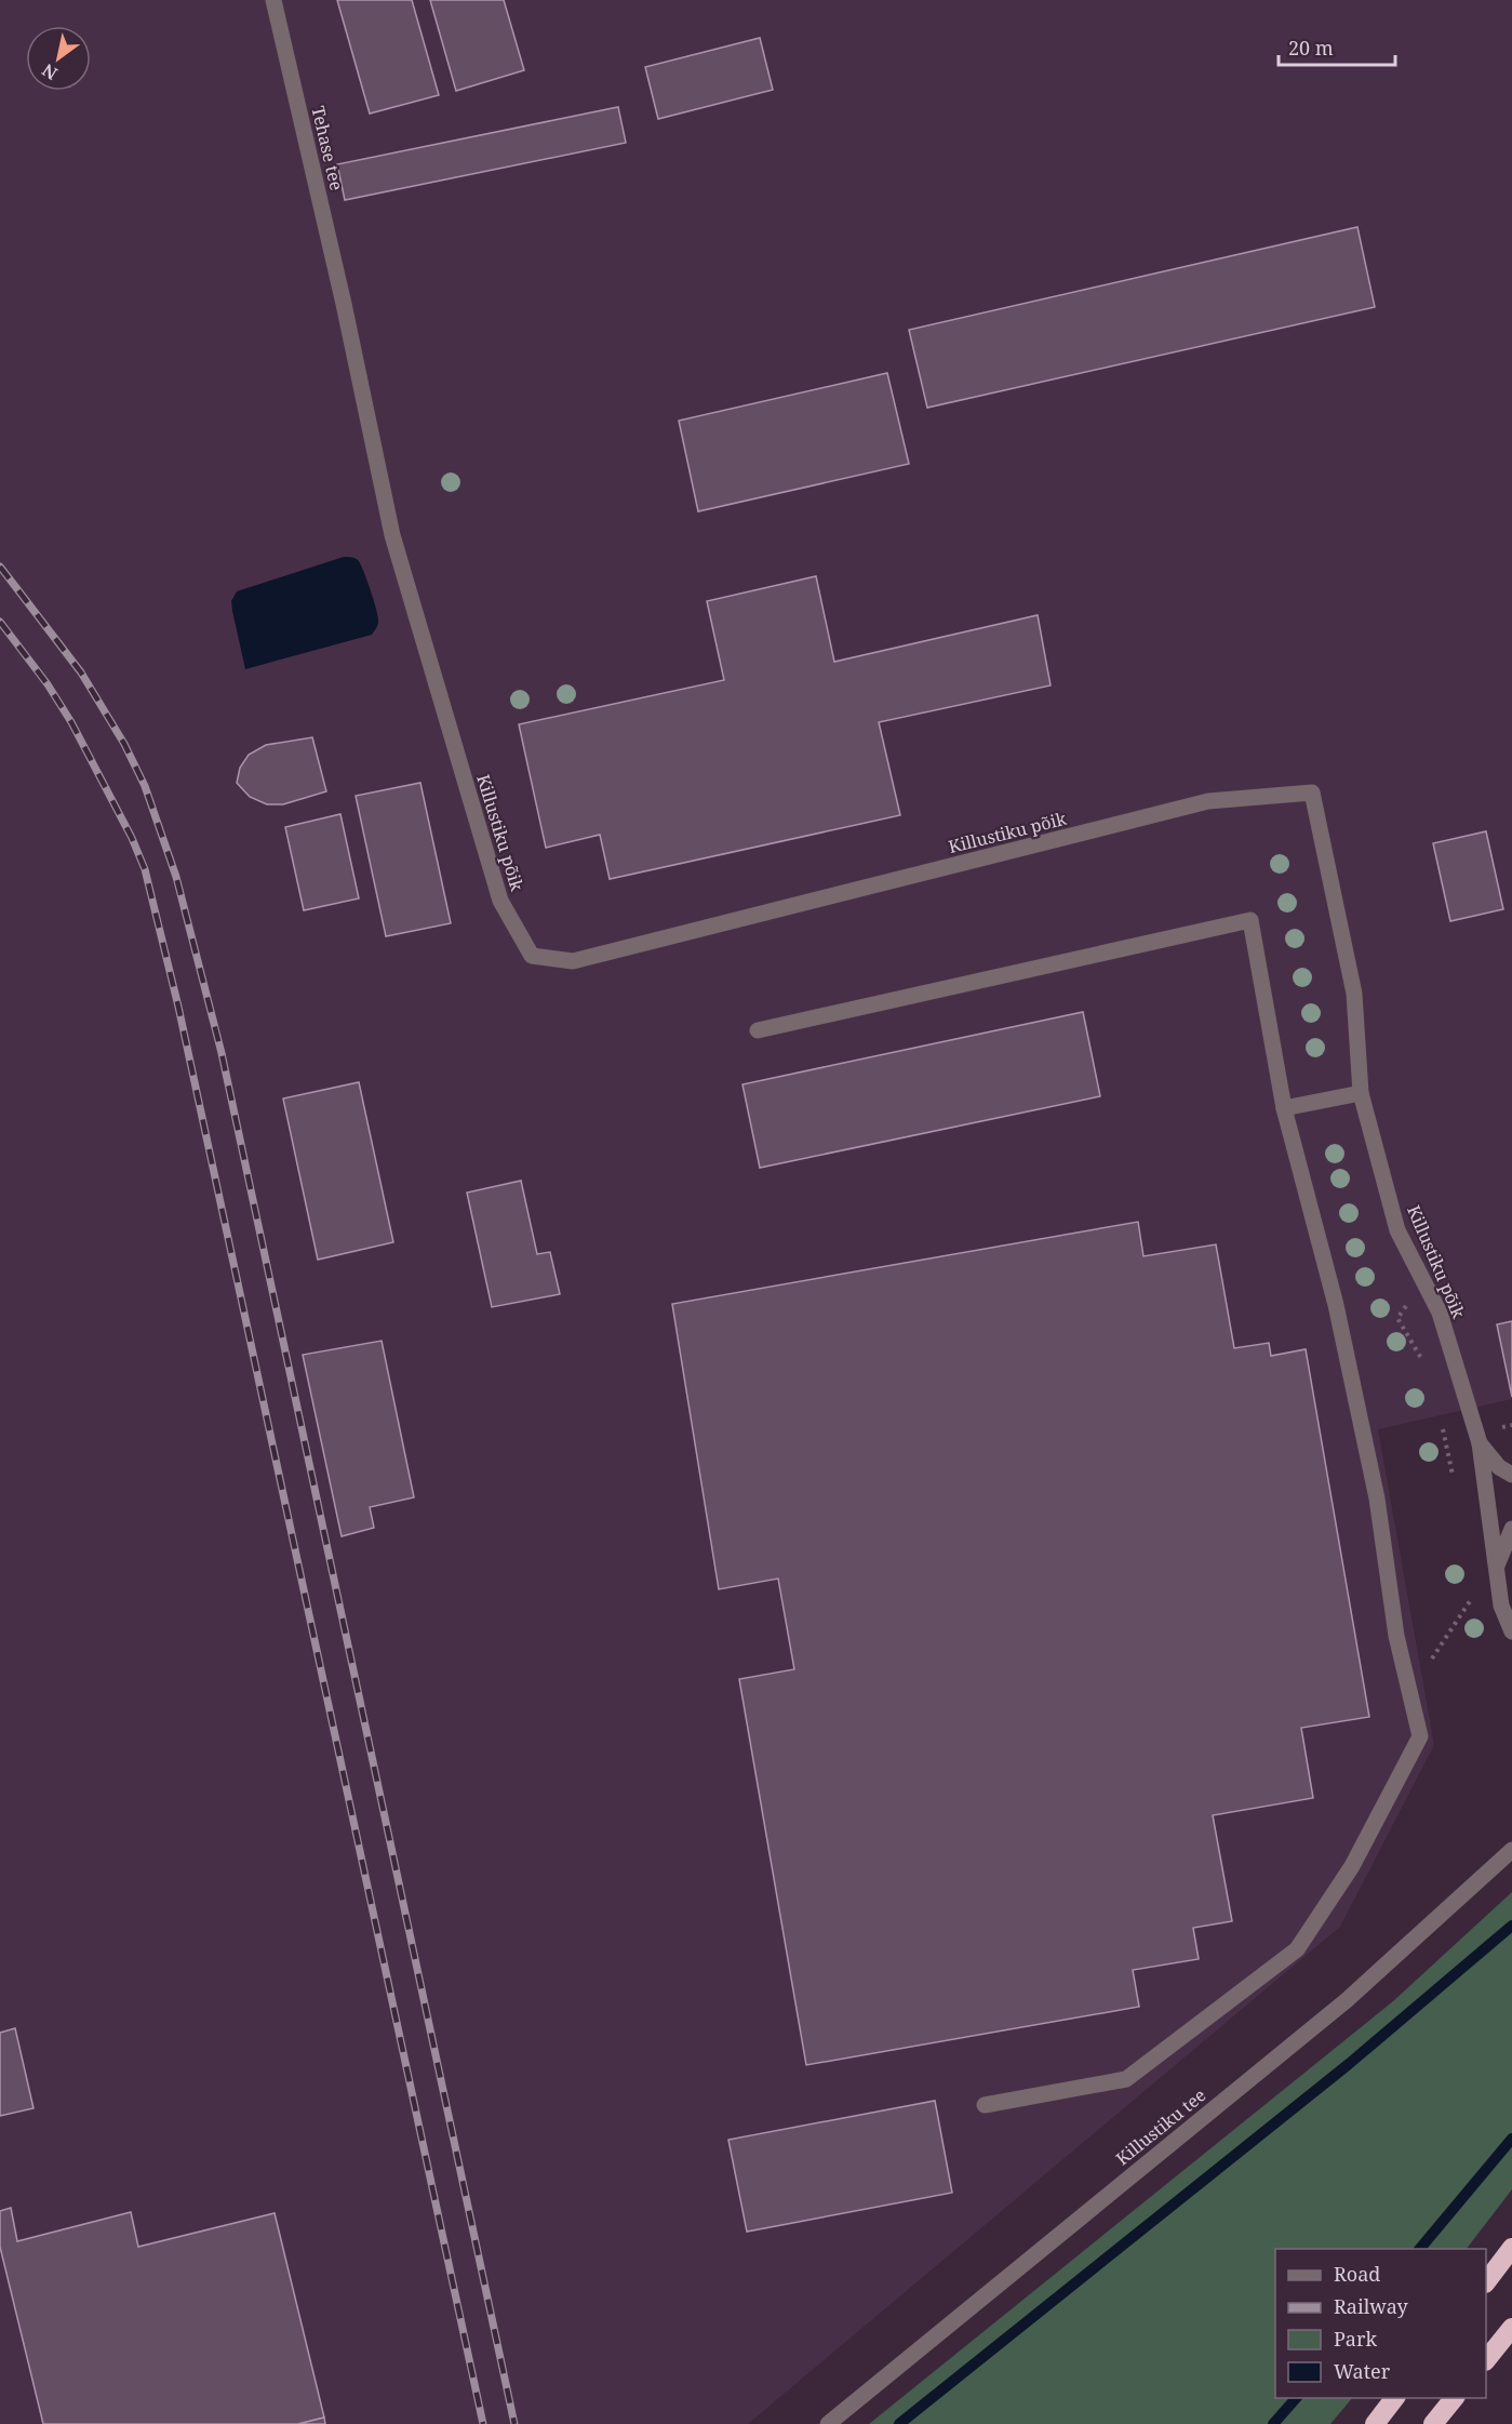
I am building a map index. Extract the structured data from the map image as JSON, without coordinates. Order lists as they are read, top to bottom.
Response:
{
  "streets": {
    "street": ["Tehase tee", "Killustiku põik", "Killustiku tee"]
  },
  "crossings": [
    ["Tehase tee", "Killustiku põik"]
  ],
  "legend": [
    "Road",
    "Railway",
    "Park",
    "Water"
  ],
  "scale_bar": "20 m",
  "north": "bottom left"
}
